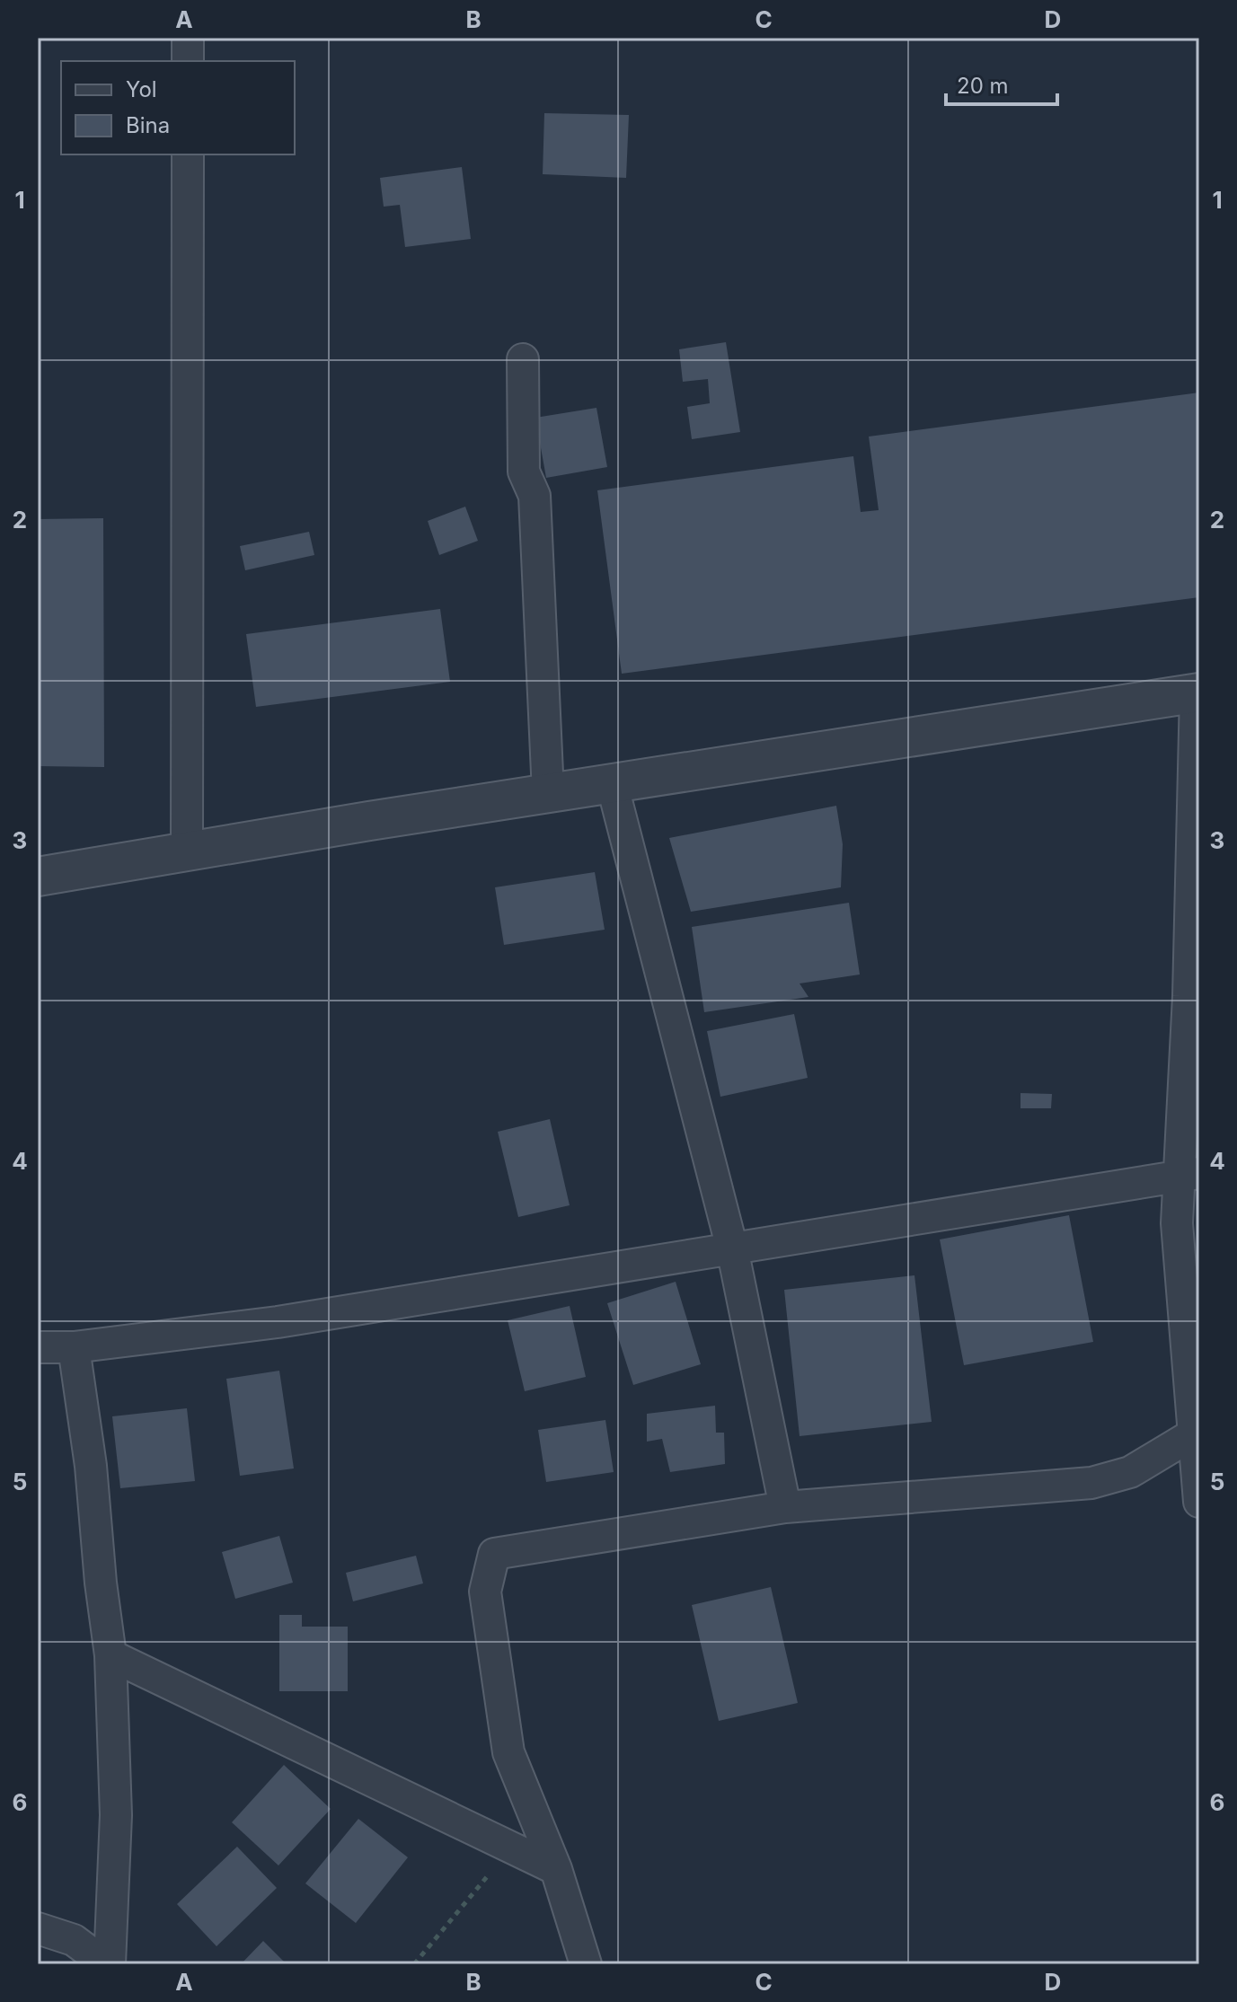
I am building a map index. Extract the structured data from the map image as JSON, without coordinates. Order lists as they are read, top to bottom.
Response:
{
  "legend": ["Yol", "Bina"],
  "scale_bar": "20 m",
  "grid": {
    "columns": [
      "A",
      "B",
      "C",
      "D"
    ],
    "rows": [
      "1",
      "2",
      "3",
      "4",
      "5",
      "6"
    ]
  }
}
